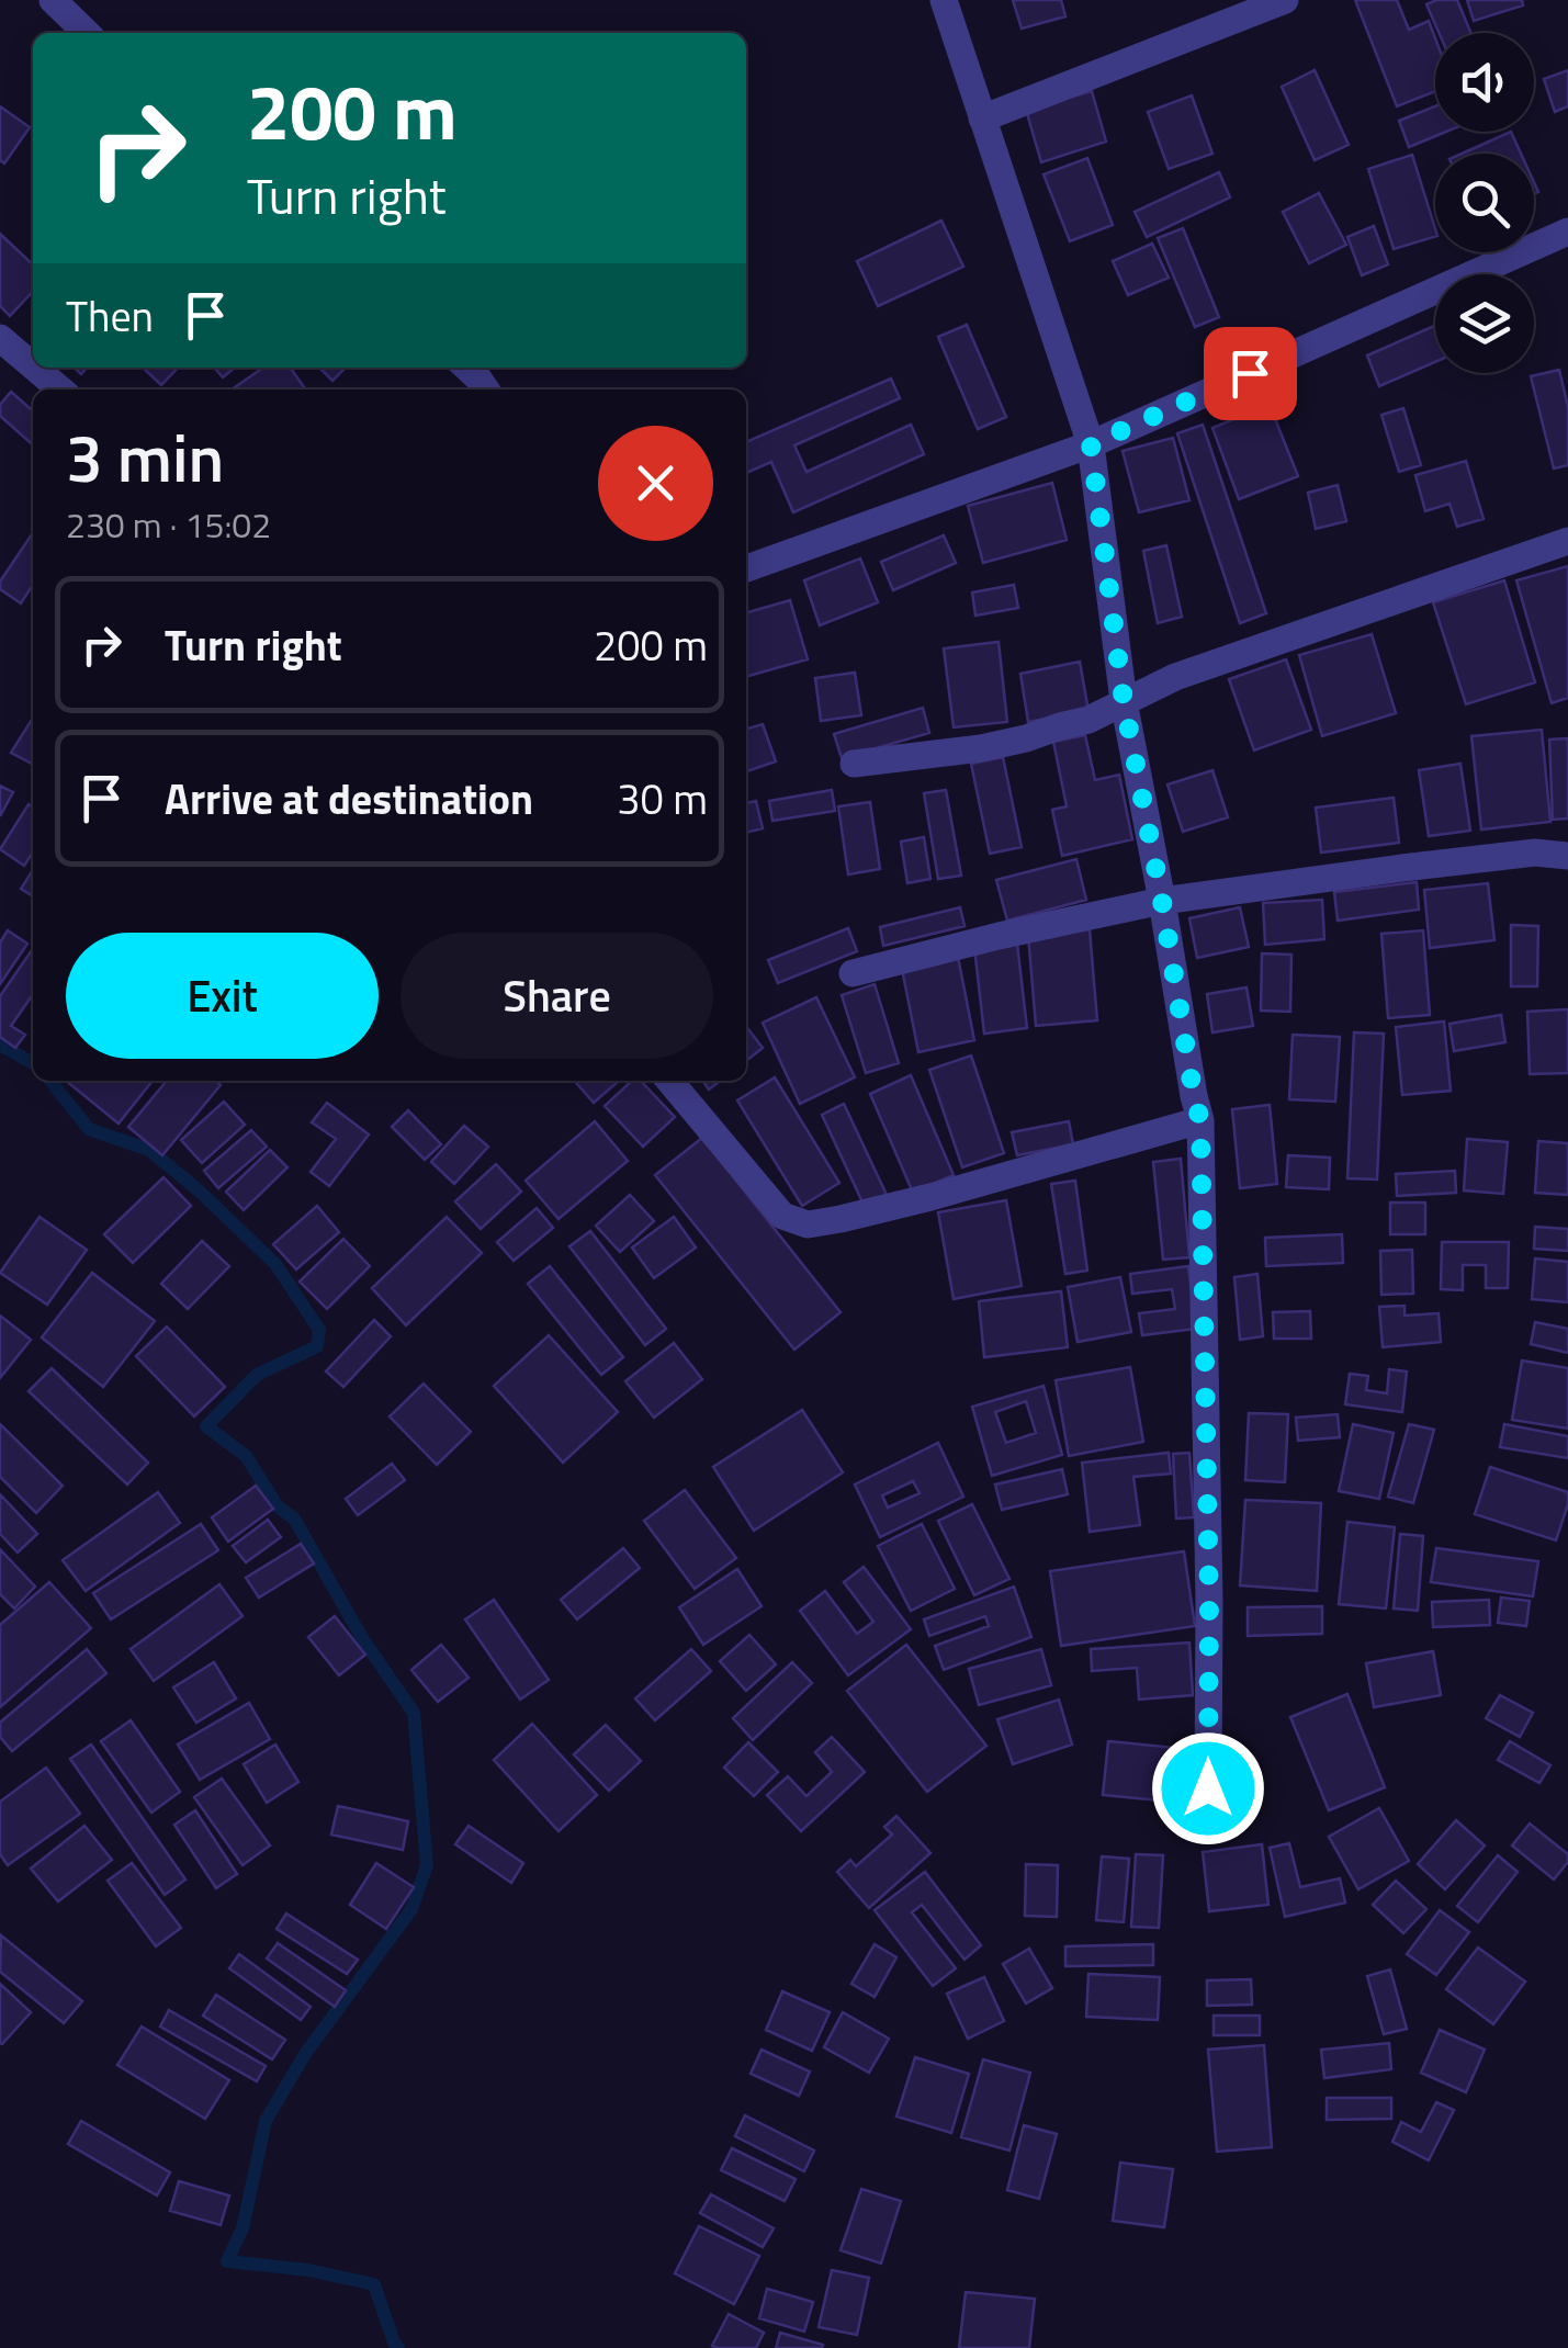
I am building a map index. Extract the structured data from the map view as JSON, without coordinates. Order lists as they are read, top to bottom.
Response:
{
  "page": {
    "turn": ["200 m", "Turn right"],
    "then": "Then",
    "heading": ["3 min", "230 m · 15:02"],
    "list": [
      {
        "name": "Turn right",
        "value": "200 m"
      },
      {
        "name": "Arrive at destination",
        "value": "30 m"
      }
    ],
    "buttons": ["Exit", "Share"]
  }
}
